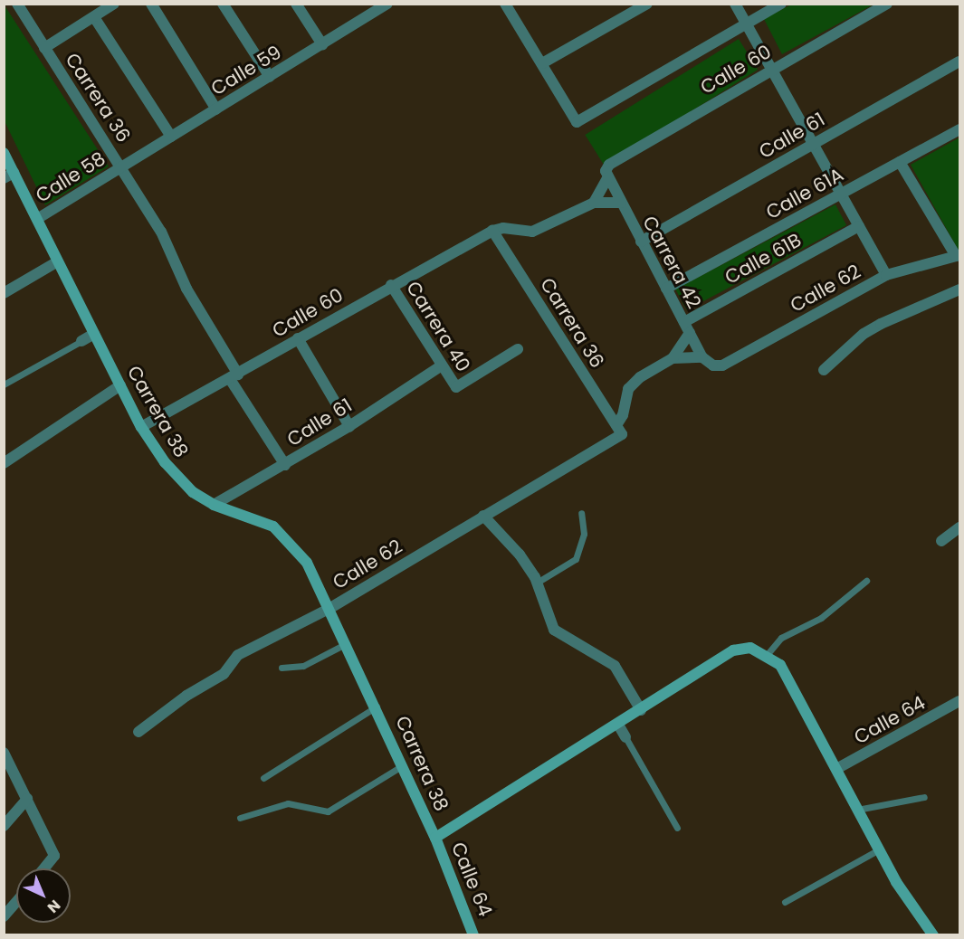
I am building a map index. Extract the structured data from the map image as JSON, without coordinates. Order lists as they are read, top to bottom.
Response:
{
  "streets": {
    "main road": ["Carrera 38", "Calle 64"],
    "street": [
      "Calle 60",
      "Calle 59",
      "Carrera 36",
      "Calle 61",
      "Calle 58",
      "Calle 61A",
      "Calle 61B",
      "Carrera 42",
      "Calle 62",
      "Carrera 40"
    ]
  },
  "crossings": [
    ["Calle 60", "Carrera 36"],
    ["Calle 60", "Carrera 42"],
    ["Calle 60", "Carrera 40"],
    ["Calle 60", "Carrera 38"],
    ["Calle 59", "Carrera 36"],
    ["Calle 59", "Calle 58"],
    ["Carrera 36", "Calle 61"],
    ["Carrera 36", "Calle 58"],
    ["Carrera 36", "Calle 62"],
    ["Calle 61", "Carrera 42"],
    ["Calle 61", "Carrera 40"],
    ["Calle 61", "Carrera 38"],
    ["Calle 58", "Carrera 38"],
    ["Calle 61A", "Carrera 42"],
    ["Calle 61B", "Carrera 42"],
    ["Carrera 42", "Calle 62"],
    ["Calle 62", "Carrera 38"],
    ["Carrera 38", "Calle 64"]
  ],
  "north": "bottom right"
}
